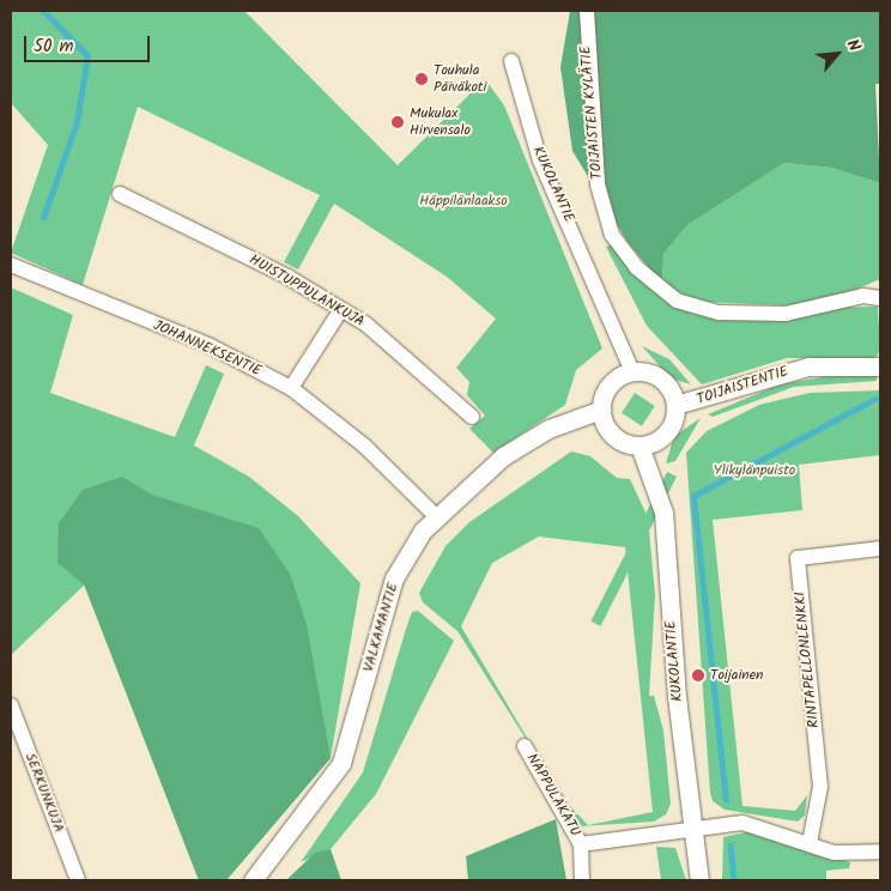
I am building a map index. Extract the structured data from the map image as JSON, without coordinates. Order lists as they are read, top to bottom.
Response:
{
  "streets": {
    "street": [
      "TOIJAISTEN KYLÄTIE",
      "KUKOLANTIE",
      "HUISTUPPULANKUJA",
      "JOHANNEKSENTIE",
      "TOIJAISTENTIE",
      "VALKAMANTIE",
      "RINTAPELLONLENKKI",
      "SERKUNKUJA",
      "NAPPULAKATU"
    ]
  },
  "crossings": [
    ["KUKOLANTIE", "TOIJAISTENTIE"],
    ["KUKOLANTIE", "VALKAMANTIE"],
    ["KUKOLANTIE", "NAPPULAKATU"],
    ["JOHANNEKSENTIE", "VALKAMANTIE"],
    ["TOIJAISTENTIE", "VALKAMANTIE"],
    ["RINTAPELLONLENKKI", "NAPPULAKATU"]
  ],
  "parks": ["Häppilänlaakso", "Ylikylänpuisto"],
  "places": ["Touhula Päiväkoti", "Mukulax Hirvensalo", "Toijainen"],
  "scale_bar": "50 m",
  "north": "top right"
}
